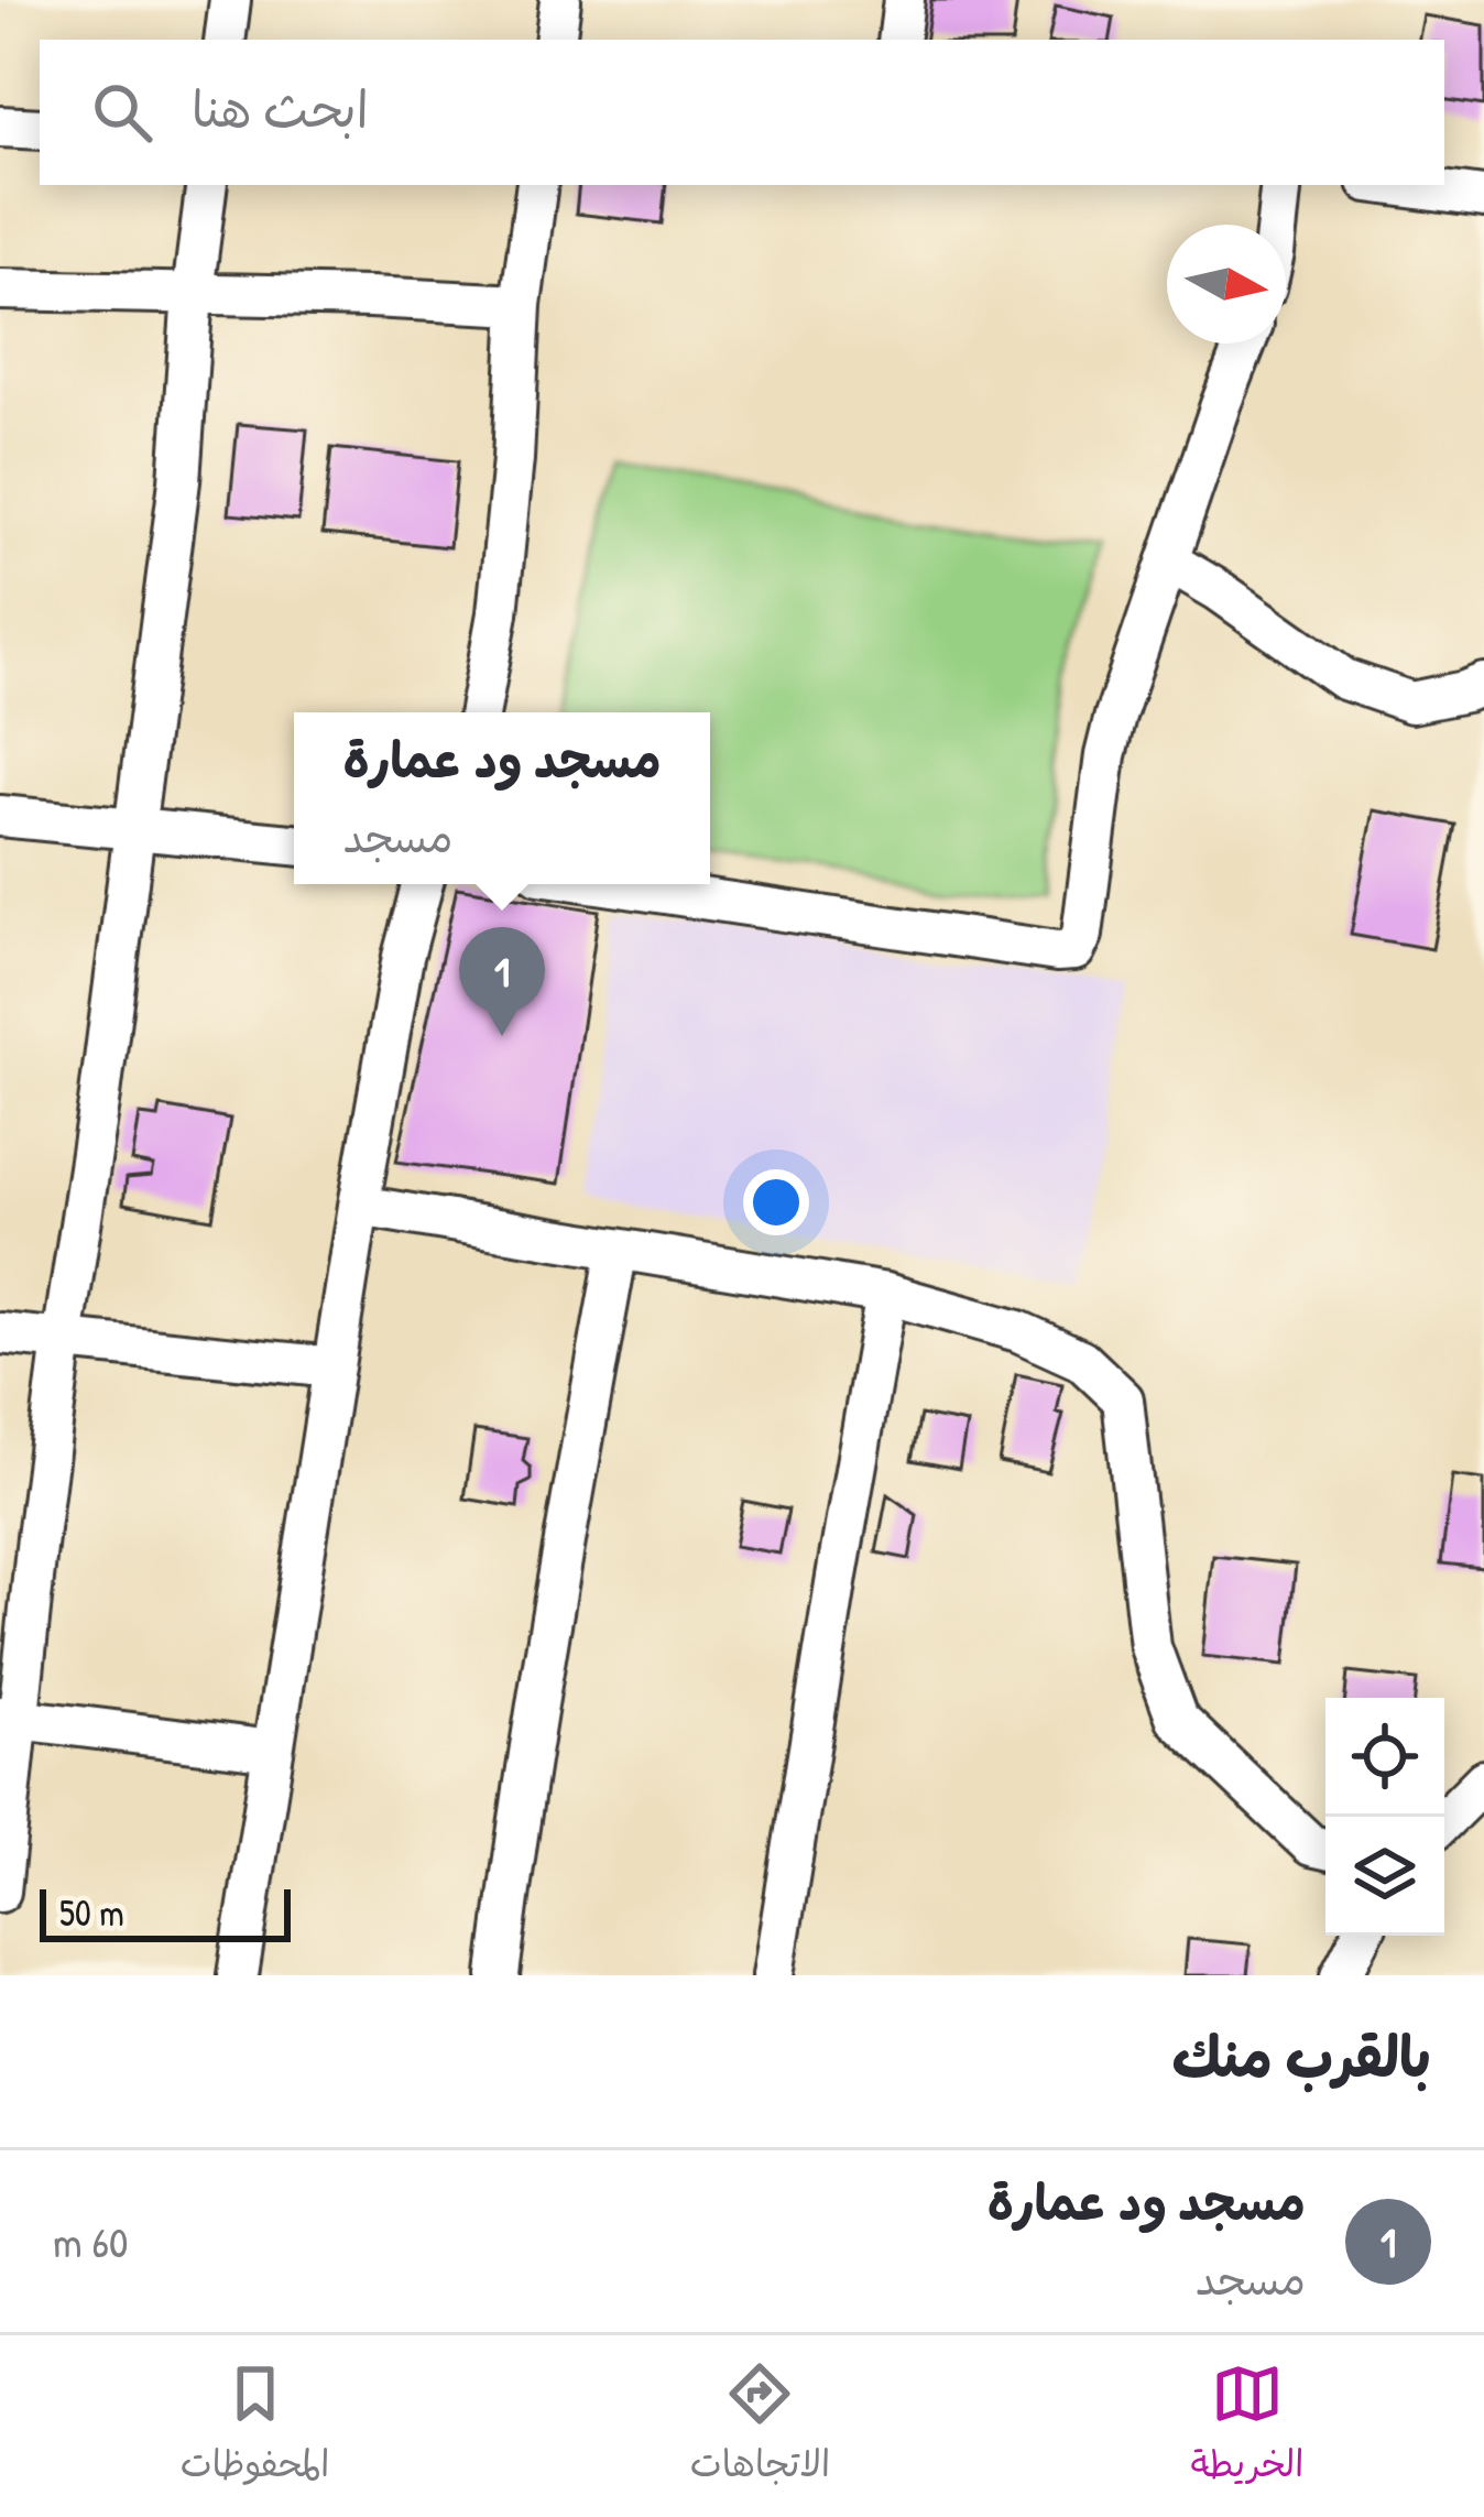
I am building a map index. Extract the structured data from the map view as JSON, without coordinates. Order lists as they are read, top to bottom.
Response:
{
  "scale_bar": "50 m",
  "north": "right",
  "page": {
    "search": "ابحث هنا",
    "popup": ["مسجد ود عمارة", "مسجد"],
    "pins": "1",
    "scale": "50 m",
    "heading": "بالقرب منك",
    "list": [
      {
        "mark": "1",
        "name": "مسجد ود عمارة",
        "note": "مسجد",
        "value": "60 m"
      }
    ],
    "nav": ["الخريطة", "الاتجاهات", "المحفوظات"]
  }
}
